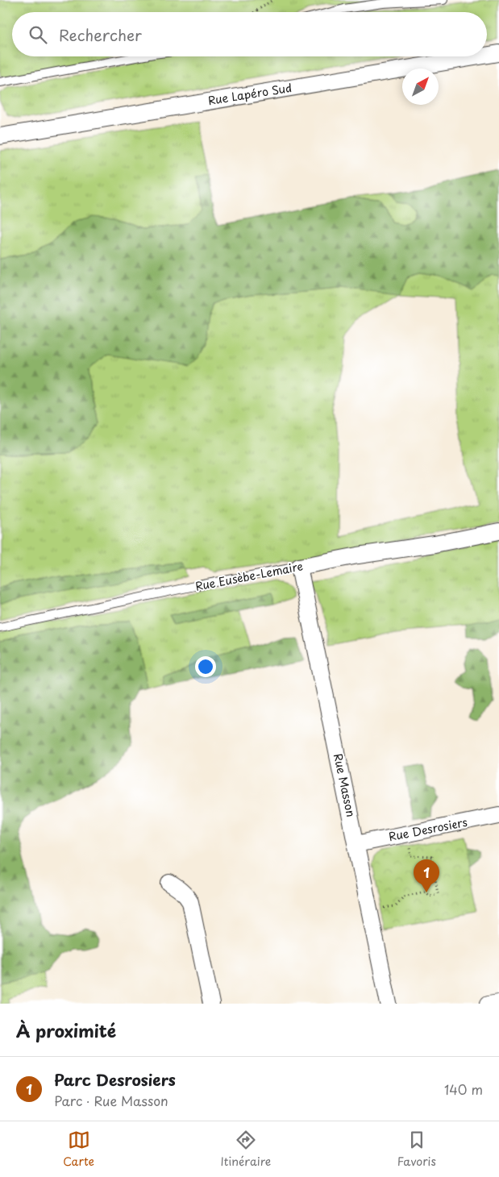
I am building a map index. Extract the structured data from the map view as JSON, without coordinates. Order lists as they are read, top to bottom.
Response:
{
  "streets": {
    "street": [
      "Rue Lapéro Sud",
      "Rue Eusèbe-Lemaire",
      "Rue Masson",
      "Rue Desrosiers"
    ]
  },
  "crossings": [
    ["Rue Eusèbe-Lemaire", "Rue Masson"],
    ["Rue Masson", "Rue Desrosiers"]
  ],
  "north": "top right",
  "page": {
    "search": "Rechercher",
    "pins": "1",
    "heading": "À proximité",
    "list": [
      {
        "mark": "1",
        "name": "Parc Desrosiers",
        "note": "Parc · Rue Masson",
        "value": "140 m"
      }
    ],
    "nav": ["Carte", "Itinéraire", "Favoris"]
  }
}
